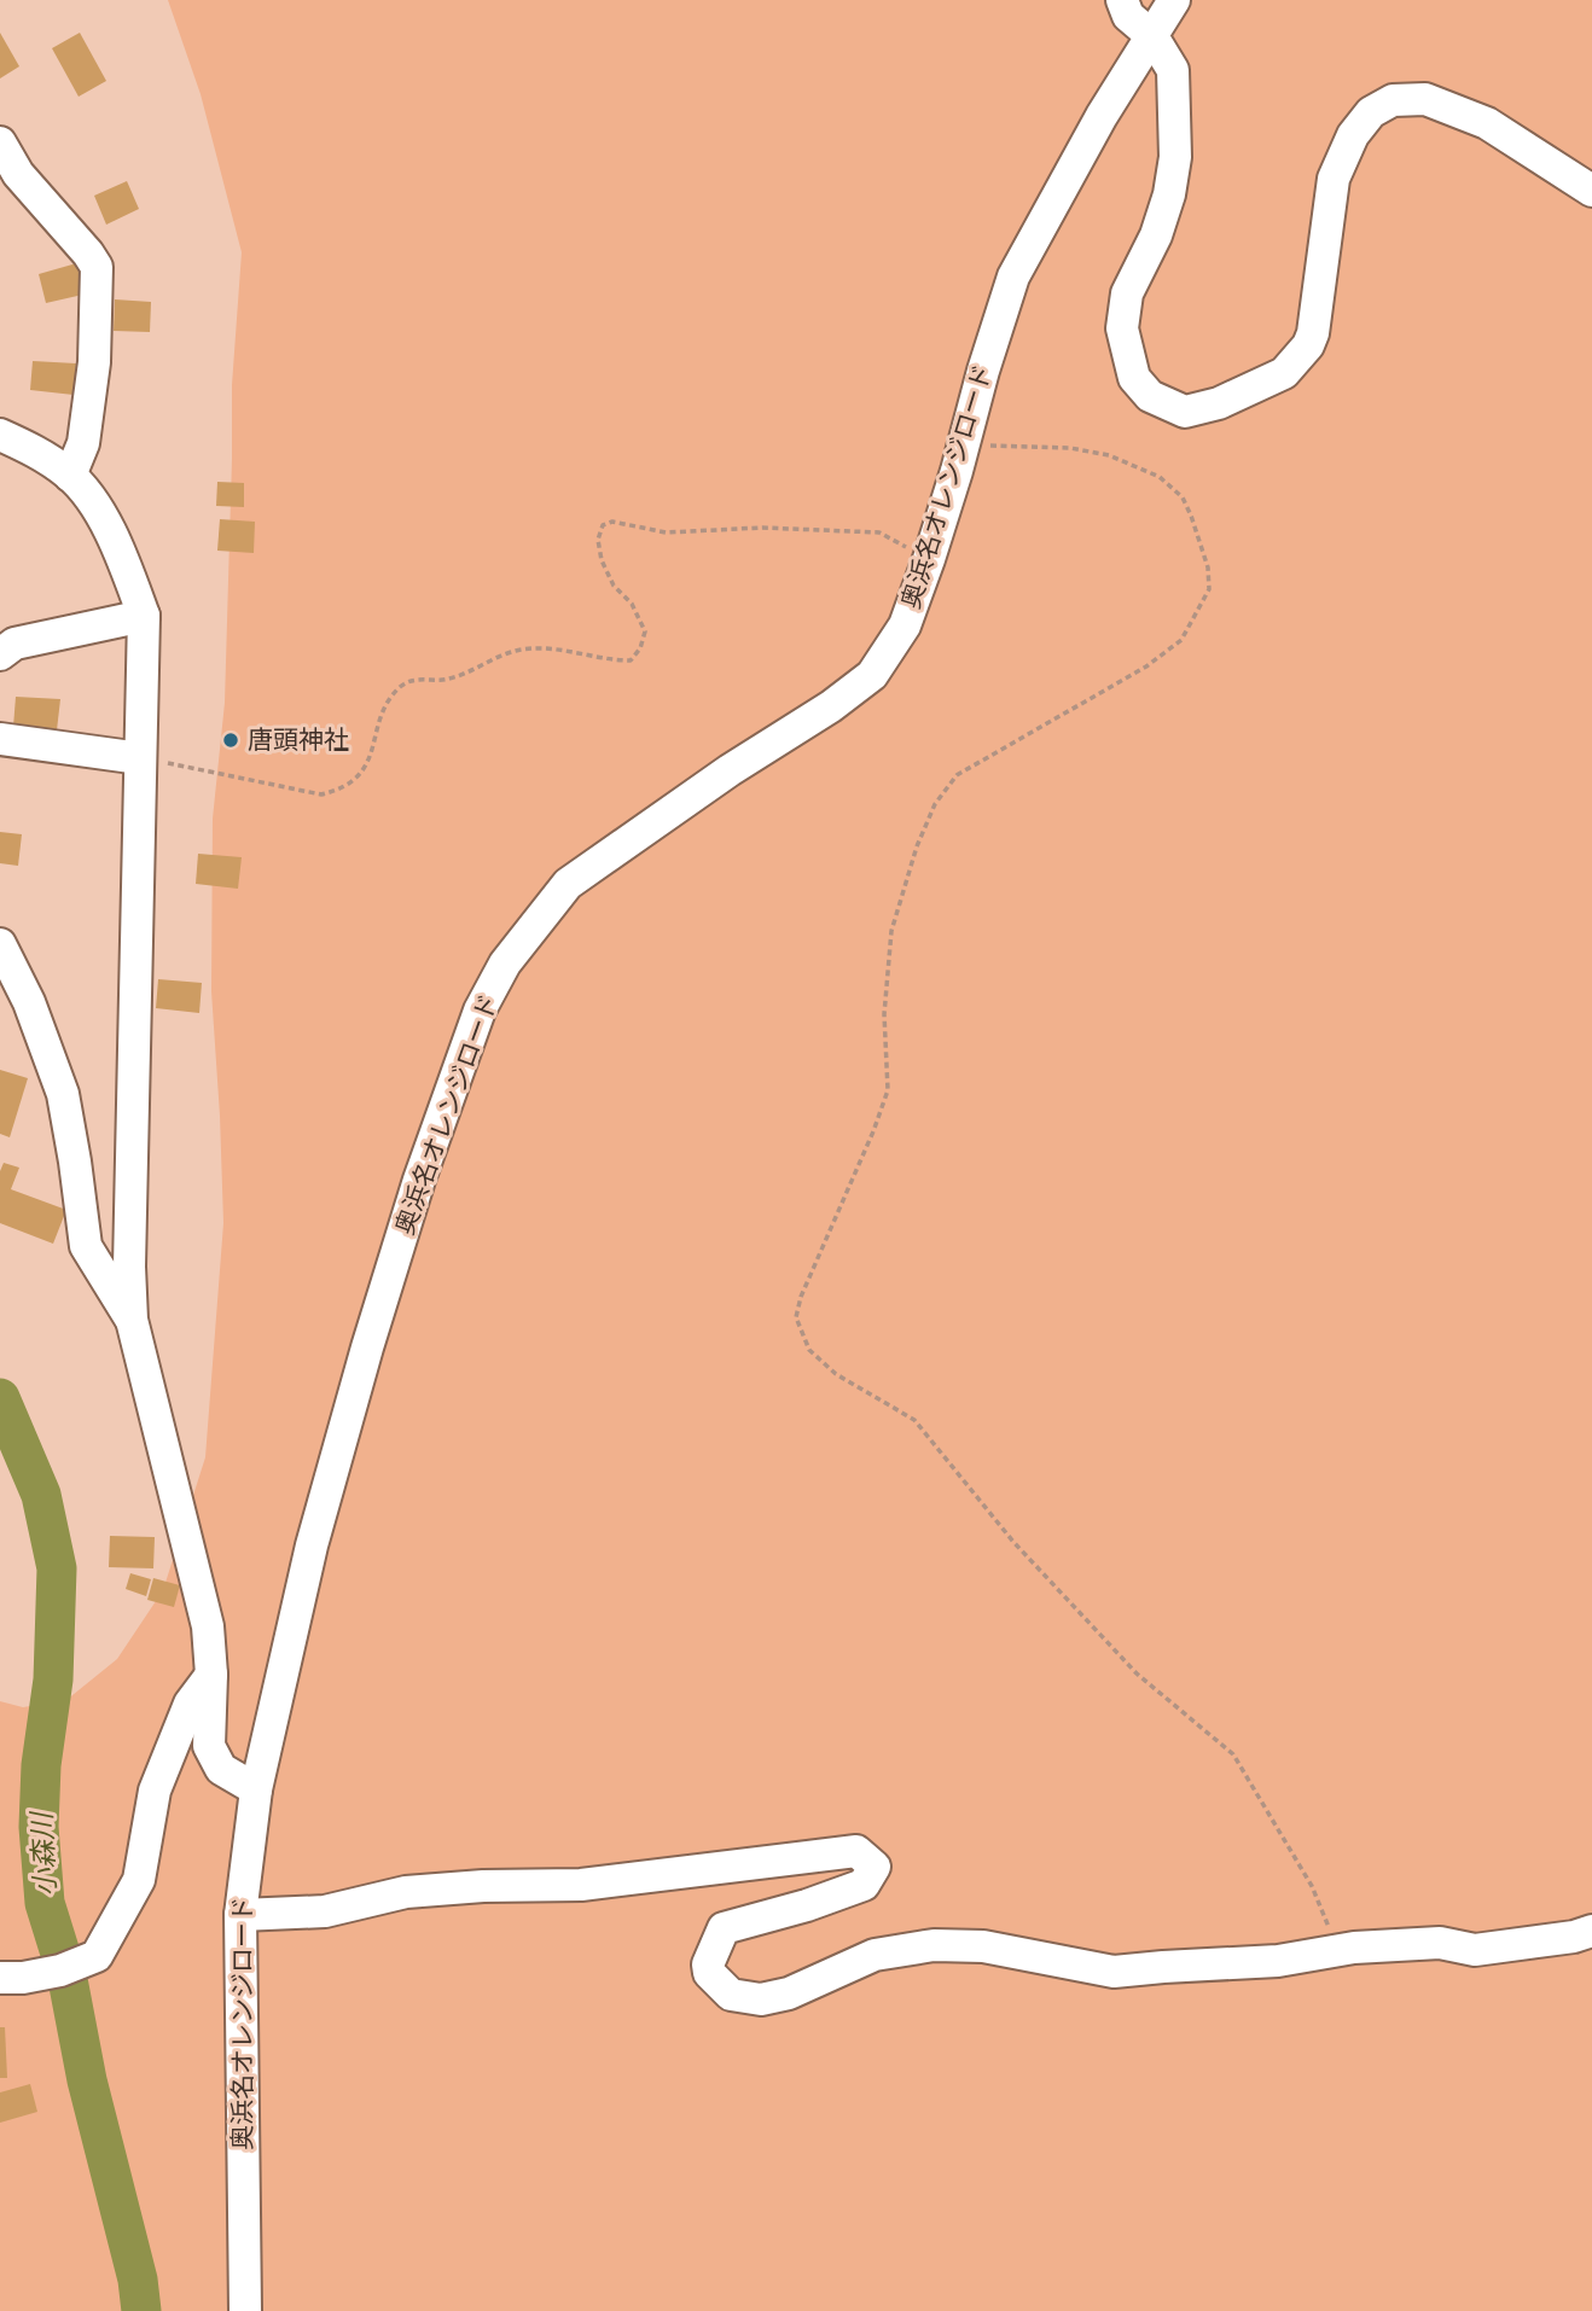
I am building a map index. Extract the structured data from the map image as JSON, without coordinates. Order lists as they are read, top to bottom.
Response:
{
  "streets": {
    "street": ["奥浜名オレンジロード"]
  },
  "water": ["小森川"],
  "places": ["唐頭神社"]
}
